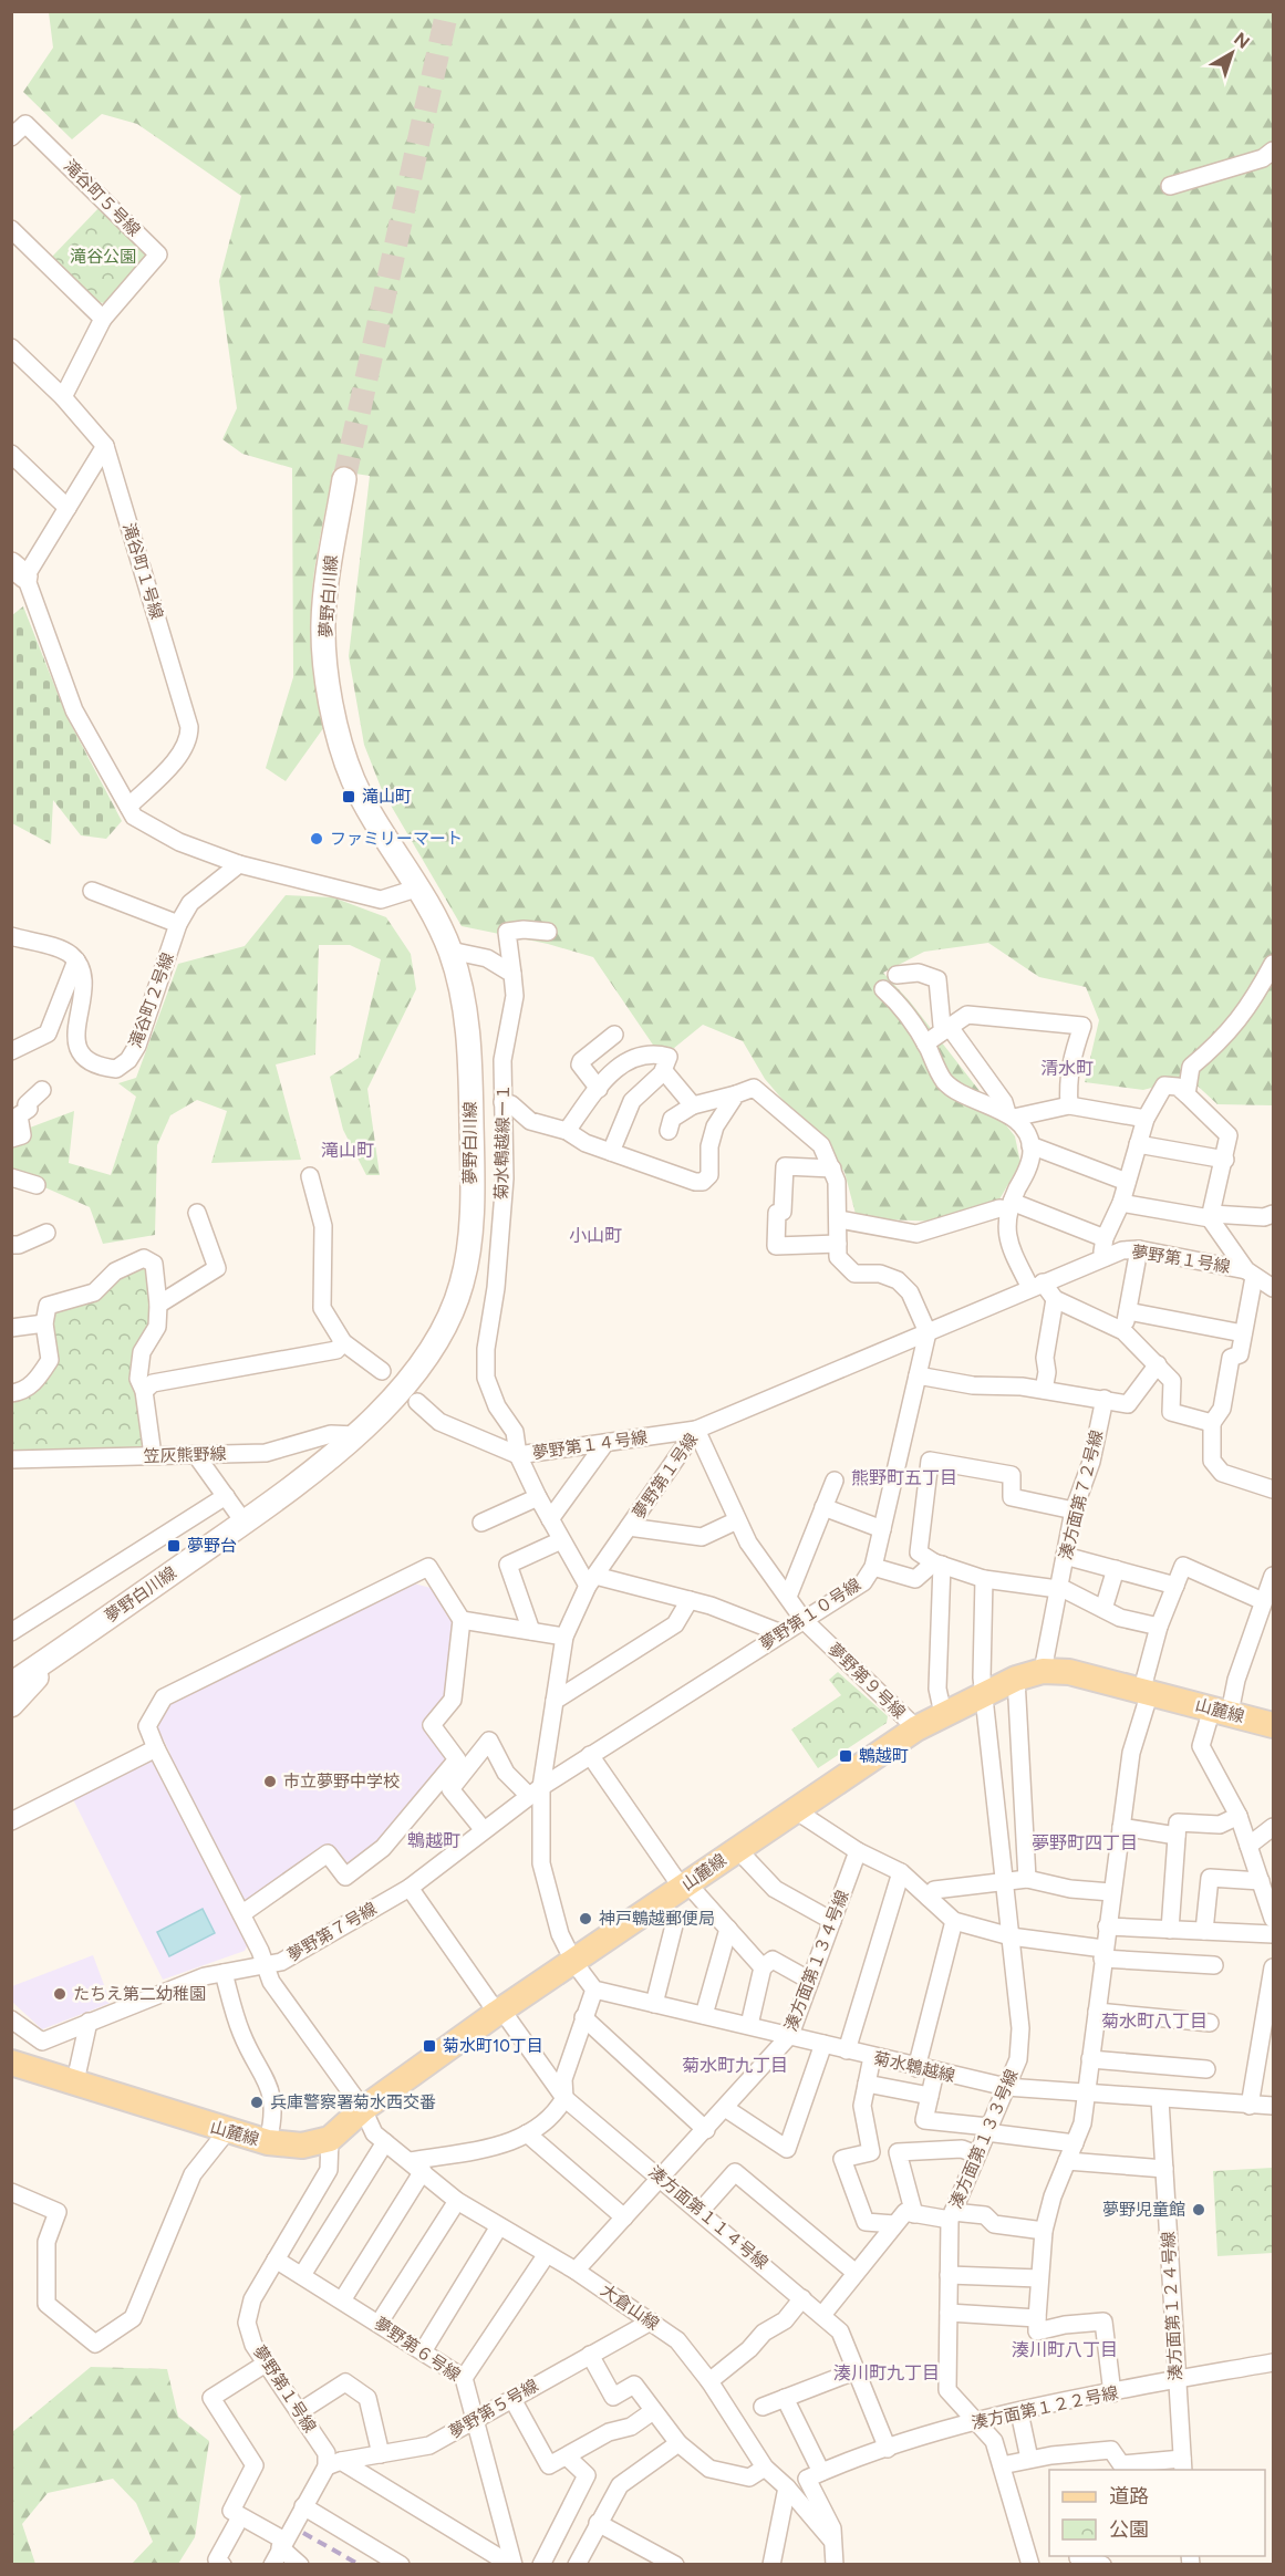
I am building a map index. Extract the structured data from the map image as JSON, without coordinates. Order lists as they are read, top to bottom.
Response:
{
  "streets": {
    "main road": ["山麓線"],
    "street": [
      "滝谷町５号線",
      "滝谷町１号線",
      "夢野白川線",
      "滝谷町２号線",
      "菊水鵯越線ー１",
      "夢野第１号線",
      "夢野第１４号線",
      "笠灰熊野線",
      "湊方面第７２号線",
      "夢野第１０号線",
      "夢野第９号線",
      "夢野第７号線",
      "湊方面第１３４号線",
      "菊水鵯越線",
      "湊方面第１３３号線",
      "湊方面第１１４号線",
      "湊方面第１２４号線",
      "大倉山線",
      "夢野第６号線",
      "湊方面第１２２号線",
      "夢野第５号線"
    ]
  },
  "crossings": [
    ["夢野白川線", "笠灰熊野線"],
    ["菊水鵯越線ー１", "夢野第１４号線"],
    ["夢野第１号線", "夢野第１４号線"],
    ["夢野第１号線", "夢野第１０号線"],
    ["夢野第１号線", "夢野第９号線"],
    ["夢野第１号線", "山麓線"],
    ["夢野第１号線", "夢野第７号線"],
    ["夢野第１号線", "夢野第６号線"],
    ["夢野第１号線", "夢野第５号線"],
    ["夢野第１４号線", "夢野第９号線"],
    ["湊方面第７２号線", "山麓線"],
    ["夢野第１０号線", "夢野第９号線"],
    ["夢野第１０号線", "夢野第７号線"],
    ["夢野第９号線", "山麓線"],
    ["山麓線", "湊方面第１３３号線"],
    ["山麓線", "湊方面第１１４号線"],
    ["山麓線", "大倉山線"],
    ["夢野第７号線", "湊方面第１１４号線"],
    ["湊方面第１３４号線", "菊水鵯越線"],
    ["湊方面第１３４号線", "湊方面第１１４号線"],
    ["湊方面第１３４号線", "大倉山線"],
    ["菊水鵯越線", "湊方面第１３３号線"],
    ["菊水鵯越線", "湊方面第１２４号線"],
    ["湊方面第１３３号線", "湊方面第１２２号線"],
    ["湊方面第１１４号線", "湊方面第１２２号線"],
    ["湊方面第１２４号線", "湊方面第１２２号線"],
    ["大倉山線", "夢野第５号線"],
    ["夢野第６号線", "夢野第５号線"]
  ],
  "districts": [
    "清水町",
    "滝山町",
    "小山町",
    "熊野町五丁目",
    "鵯越町",
    "夢野町四丁目",
    "菊水町八丁目",
    "菊水町九丁目",
    "湊川町八丁目",
    "湊川町九丁目"
  ],
  "parks": ["滝谷公園"],
  "places": {
    "transit": [
      "滝山町",
      "夢野台",
      "鵯越町",
      "菊水町10丁目"
    ],
    "other": [
      "ファミリーマート",
      "市立夢野中学校",
      "神戸鵯越郵便局",
      "たちえ第二幼稚園",
      "兵庫警察署菊水西交番",
      "夢野児童館"
    ]
  },
  "legend": ["道路", "公園"],
  "north": "top right"
}
